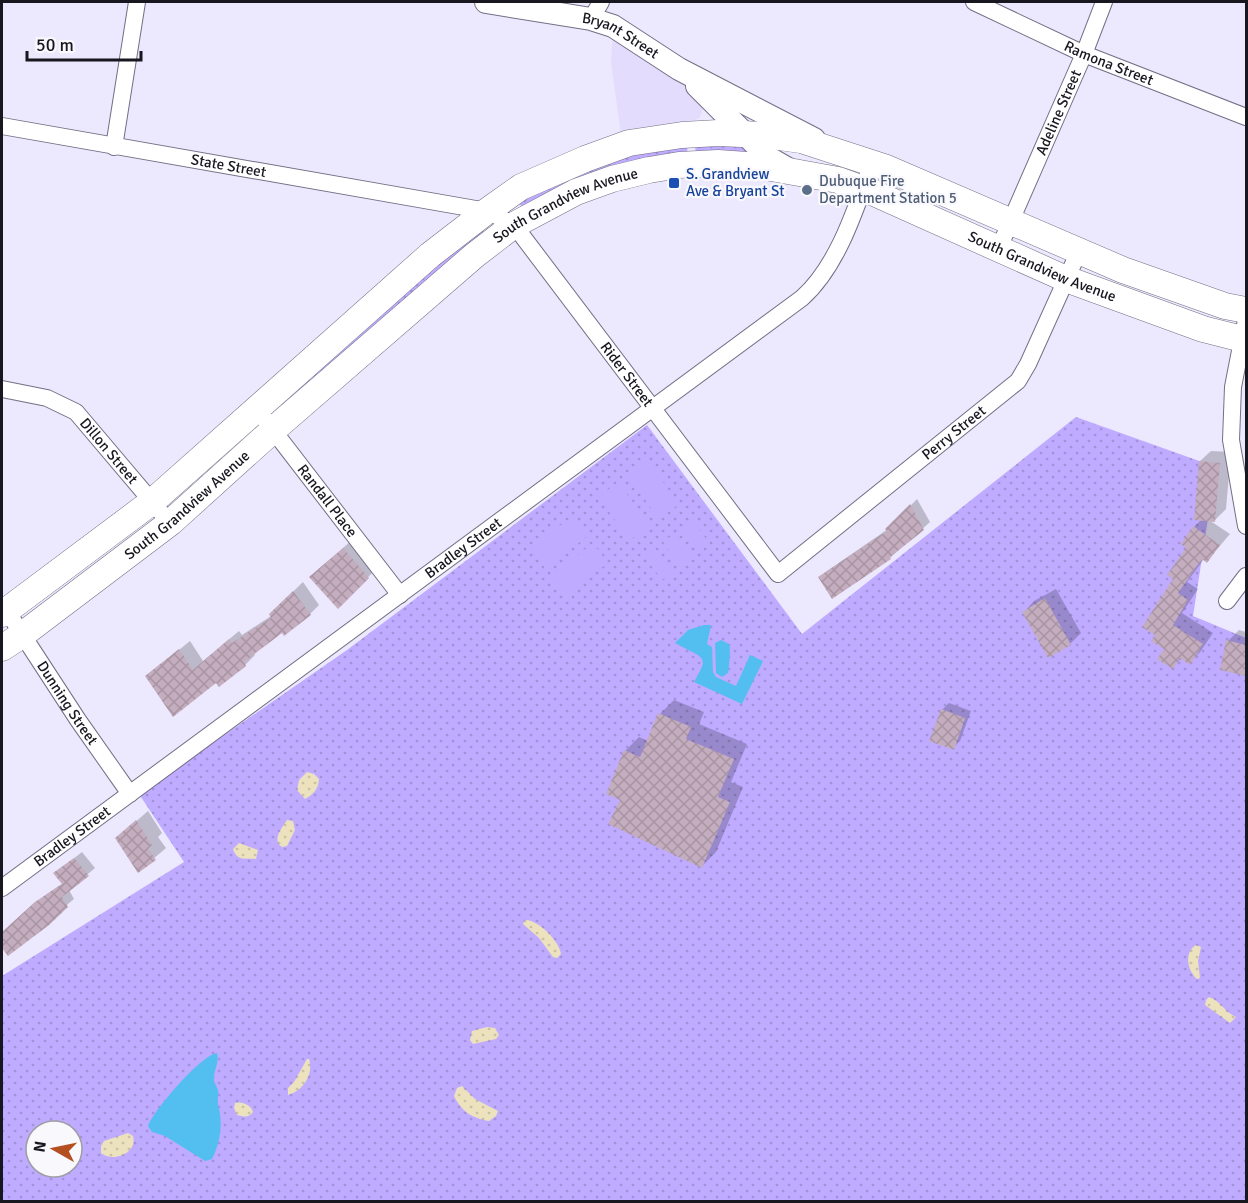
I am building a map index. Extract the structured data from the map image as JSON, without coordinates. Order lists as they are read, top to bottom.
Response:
{
  "streets": {
    "main road": ["Bryant Street", "South Grandview Avenue"],
    "street": [
      "Ramona Street",
      "Adeline Street",
      "State Street",
      "Rider Street",
      "Perry Street",
      "Dillon Street",
      "Randall Place",
      "Bradley Street",
      "Dunning Street"
    ]
  },
  "crossings": [
    ["Ramona Street", "Adeline Street"],
    ["Adeline Street", "South Grandview Avenue"],
    ["State Street", "Rider Street"],
    ["South Grandview Avenue", "Rider Street"],
    ["South Grandview Avenue", "Perry Street"],
    ["South Grandview Avenue", "Dillon Street"],
    ["South Grandview Avenue", "Randall Place"],
    ["South Grandview Avenue", "Bradley Street"],
    ["South Grandview Avenue", "Dunning Street"],
    ["Rider Street", "Perry Street"],
    ["Rider Street", "Bradley Street"],
    ["Randall Place", "Bradley Street"],
    ["Bradley Street", "Dunning Street"]
  ],
  "places": {
    "transit": ["S. Grandview Ave & Bryant St"],
    "other": ["Dubuque Fire Department Station 5"]
  },
  "scale_bar": "50 m",
  "north": "left"
}
